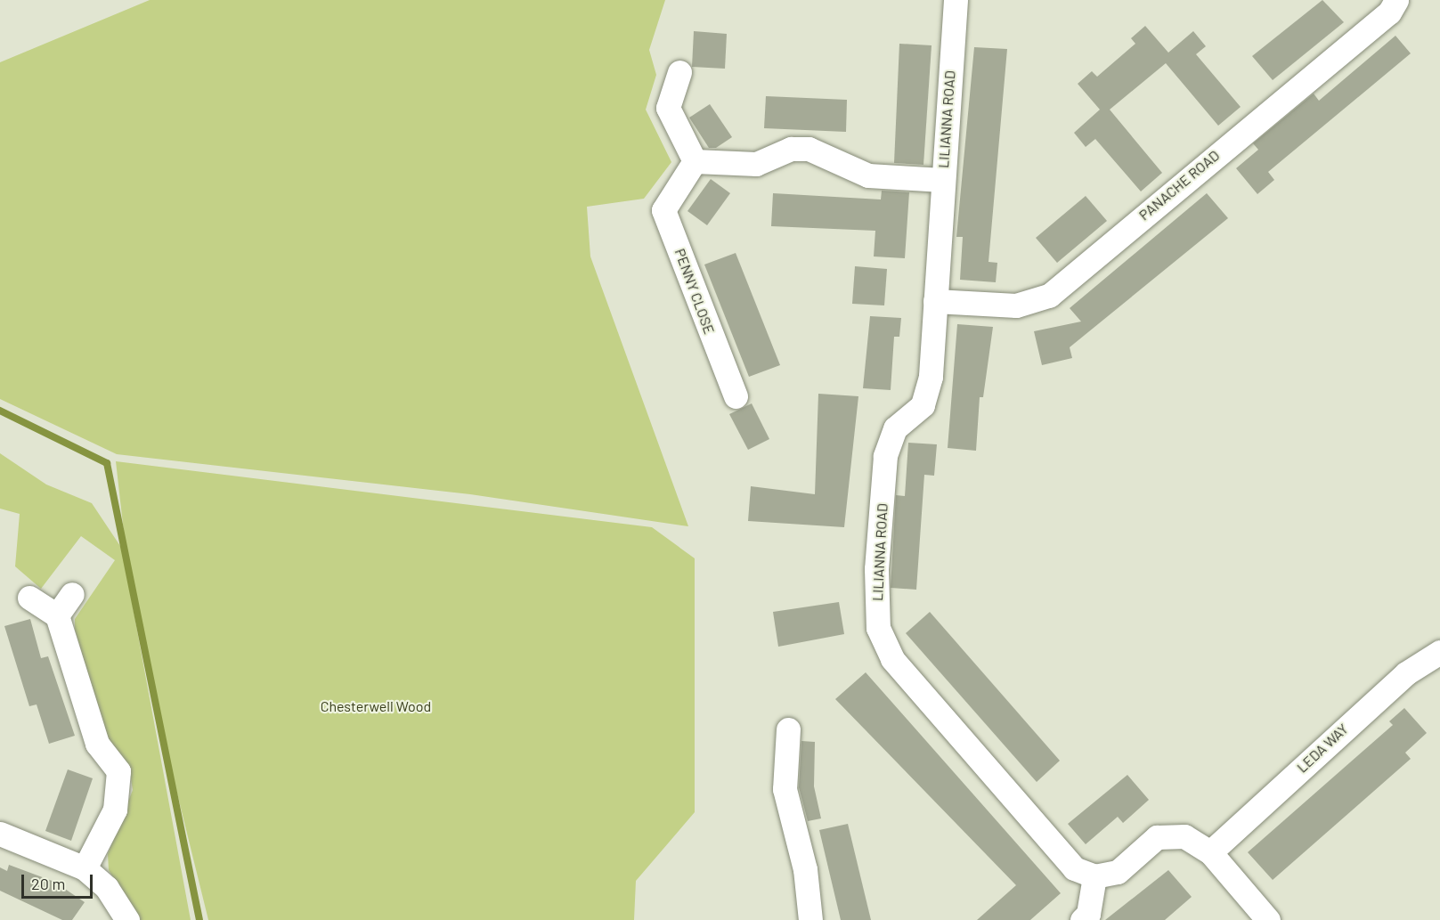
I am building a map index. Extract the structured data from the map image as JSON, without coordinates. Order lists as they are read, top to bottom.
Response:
{
  "streets": {
    "street": [
      "LILIANNA ROAD",
      "PANACHE ROAD",
      "PENNY CLOSE",
      "LEDA WAY"
    ]
  },
  "crossings": [
    ["LILIANNA ROAD", "PANACHE ROAD"]
  ],
  "parks": ["Chesterwell Wood"],
  "scale_bar": "20 m"
}
